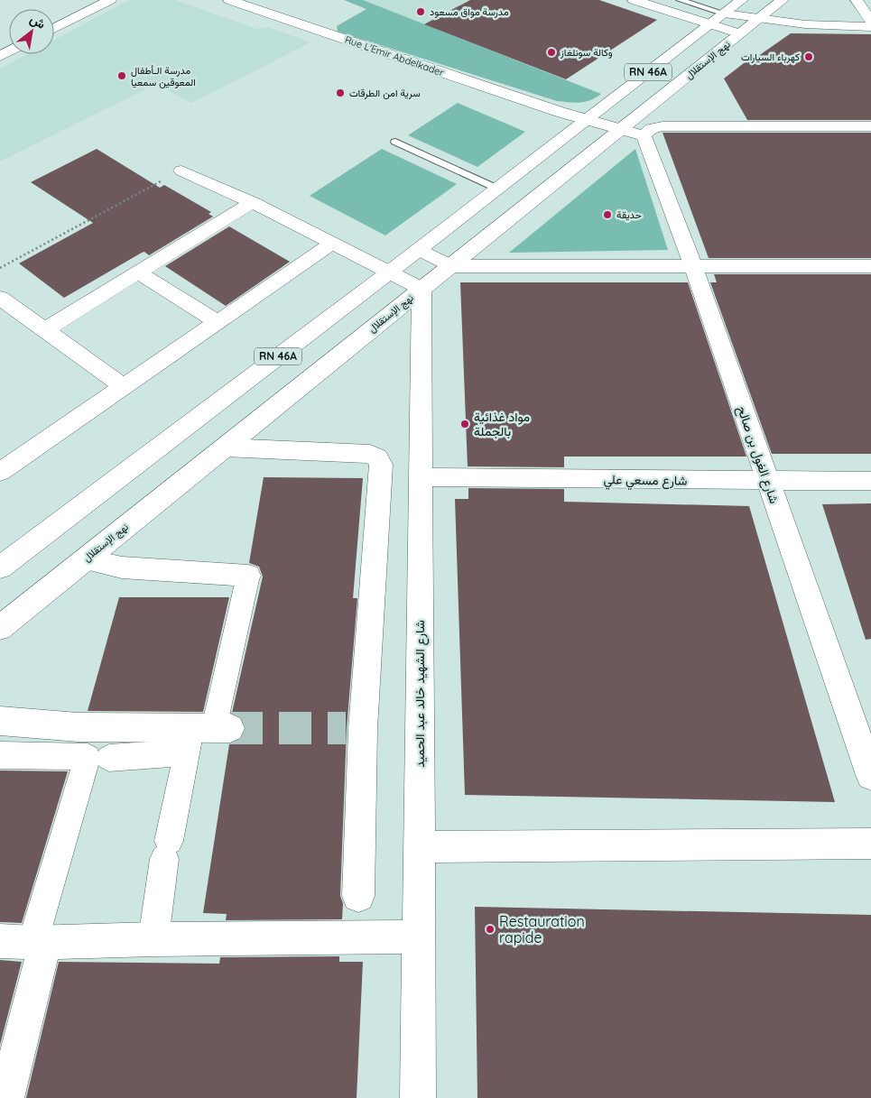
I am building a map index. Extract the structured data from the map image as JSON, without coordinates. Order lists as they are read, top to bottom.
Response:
{
  "streets": {
    "street": [
      "Rue L'Emir Abdelkader",
      "نهج الإستقلال",
      "RN 46A",
      "شارع الغول بن صالح",
      "شارع مسعي علي",
      "شارع الشهيد خالد عبد الحميد"
    ]
  },
  "crossings": [
    ["Rue L'Emir Abdelkader", "نهج الإستقلال"],
    ["Rue L'Emir Abdelkader", "RN 46A"],
    ["Rue L'Emir Abdelkader", "شارع الغول بن صالح"],
    ["نهج الإستقلال", "شارع الشهيد خالد عبد الحميد"],
    ["شارع الغول بن صالح", "شارع مسعي علي"],
    ["شارع مسعي علي", "شارع الشهيد خالد عبد الحميد"]
  ],
  "places": [
    "مدرسة مواق مسعود",
    "وكالة سونلغاز",
    "كهرباء السيارات",
    "مدرسة الـأطفال المعوقين سمعيا",
    "سرية امن الطرقات",
    "حديقة",
    "مواد غذائية بالجملة",
    "Restauration rapide"
  ],
  "north": "top right"
}
